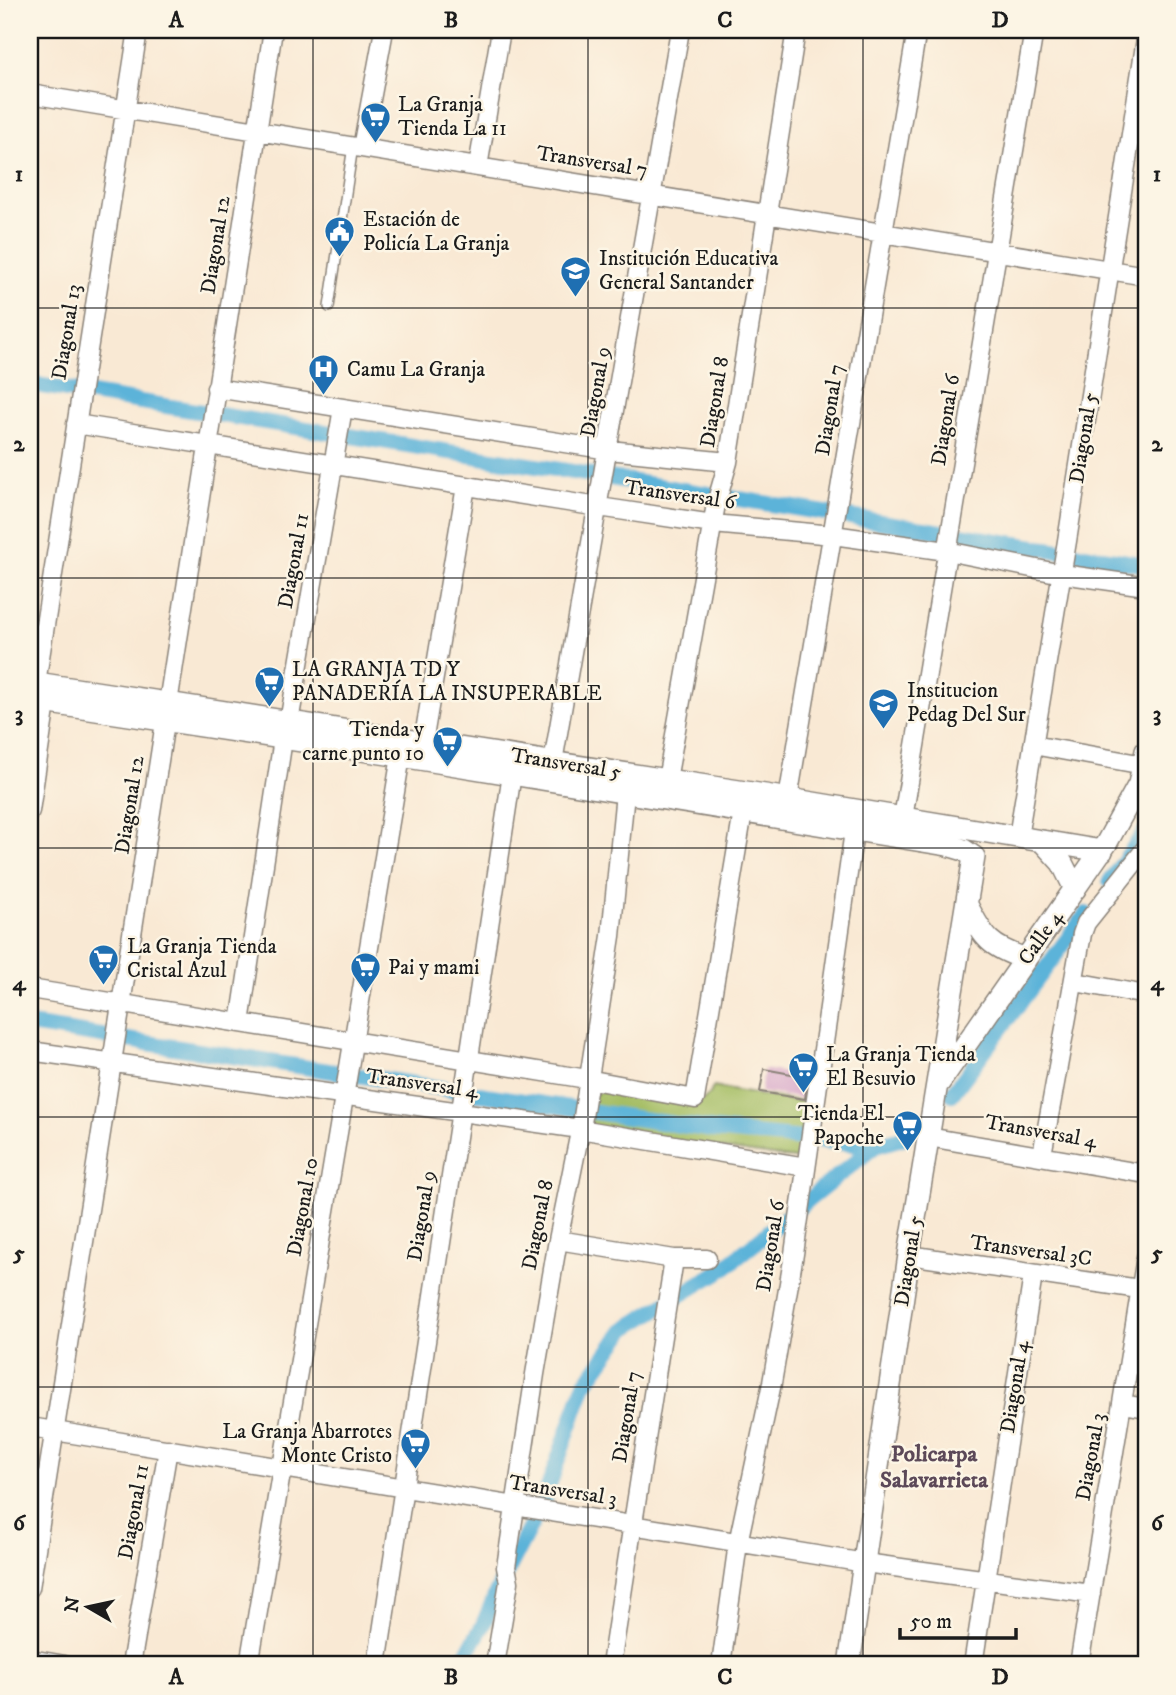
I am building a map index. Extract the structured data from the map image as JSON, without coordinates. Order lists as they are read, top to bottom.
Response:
{
  "streets": {
    "street": [
      "Transversal 7",
      "Diagonal 12",
      "Diagonal 13",
      "Diagonal 9",
      "Diagonal 8",
      "Diagonal 7",
      "Diagonal 6",
      "Diagonal 5",
      "Transversal 6",
      "Diagonal 11",
      "Transversal 5",
      "Calle 4",
      "Transversal 4",
      "Diagonal 10",
      "Transversal 3C",
      "Diagonal 4",
      "Diagonal 3",
      "Transversal 3"
    ]
  },
  "crossings": [
    ["Transversal 7", "Diagonal 12"],
    ["Transversal 7", "Diagonal 13"],
    ["Transversal 7", "Diagonal 9"],
    ["Transversal 7", "Diagonal 8"],
    ["Transversal 7", "Diagonal 7"],
    ["Transversal 7", "Diagonal 6"],
    ["Transversal 7", "Diagonal 5"],
    ["Diagonal 12", "Transversal 6"],
    ["Diagonal 12", "Transversal 5"],
    ["Diagonal 12", "Transversal 4"],
    ["Diagonal 12", "Transversal 3"],
    ["Diagonal 13", "Transversal 6"],
    ["Diagonal 13", "Transversal 5"],
    ["Diagonal 9", "Transversal 6"],
    ["Diagonal 9", "Transversal 5"],
    ["Diagonal 9", "Transversal 4"],
    ["Diagonal 9", "Transversal 3"],
    ["Diagonal 8", "Transversal 6"],
    ["Diagonal 8", "Transversal 5"],
    ["Diagonal 8", "Transversal 4"],
    ["Diagonal 8", "Transversal 3"],
    ["Diagonal 7", "Transversal 6"],
    ["Diagonal 7", "Transversal 5"],
    ["Diagonal 7", "Transversal 3"],
    ["Diagonal 6", "Transversal 6"],
    ["Diagonal 6", "Transversal 5"],
    ["Diagonal 6", "Transversal 4"],
    ["Diagonal 6", "Transversal 3"],
    ["Diagonal 5", "Transversal 6"],
    ["Diagonal 5", "Transversal 5"],
    ["Diagonal 5", "Calle 4"],
    ["Diagonal 5", "Transversal 4"],
    ["Diagonal 5", "Transversal 3C"],
    ["Diagonal 5", "Transversal 3"],
    ["Transversal 6", "Diagonal 11"],
    ["Diagonal 11", "Transversal 5"],
    ["Diagonal 11", "Transversal 3"],
    ["Transversal 5", "Calle 4"],
    ["Transversal 5", "Diagonal 10"],
    ["Transversal 4", "Diagonal 10"],
    ["Diagonal 10", "Transversal 3"],
    ["Transversal 3C", "Diagonal 4"],
    ["Transversal 3C", "Diagonal 3"],
    ["Diagonal 4", "Transversal 3"],
    ["Diagonal 3", "Transversal 3"]
  ],
  "districts": ["Policarpa Salavarrieta"],
  "places": {
    "supermarket": [
      "La Granja Tienda La 11",
      "LA GRANJA TD Y PANADERÍA LA INSUPERABLE",
      "Tienda y carne punto 10",
      "La Granja Tienda Cristal Azul",
      "Pai y mami",
      "La Granja Tienda El Besuvio",
      "Tienda El Papoche",
      "La Granja Abarrotes Monte Cristo"
    ],
    "public building": ["Estación de Policía La Granja"],
    "school or university": ["Institución Educativa General Santander", "Institucion Pedag Del Sur"],
    "hospital": ["Camu La Granja"]
  },
  "scale_bar": "50 m",
  "north": "left",
  "grid": {
    "columns": [
      "A",
      "B",
      "C",
      "D"
    ],
    "rows": [
      "1",
      "2",
      "3",
      "4",
      "5",
      "6"
    ]
  }
}
